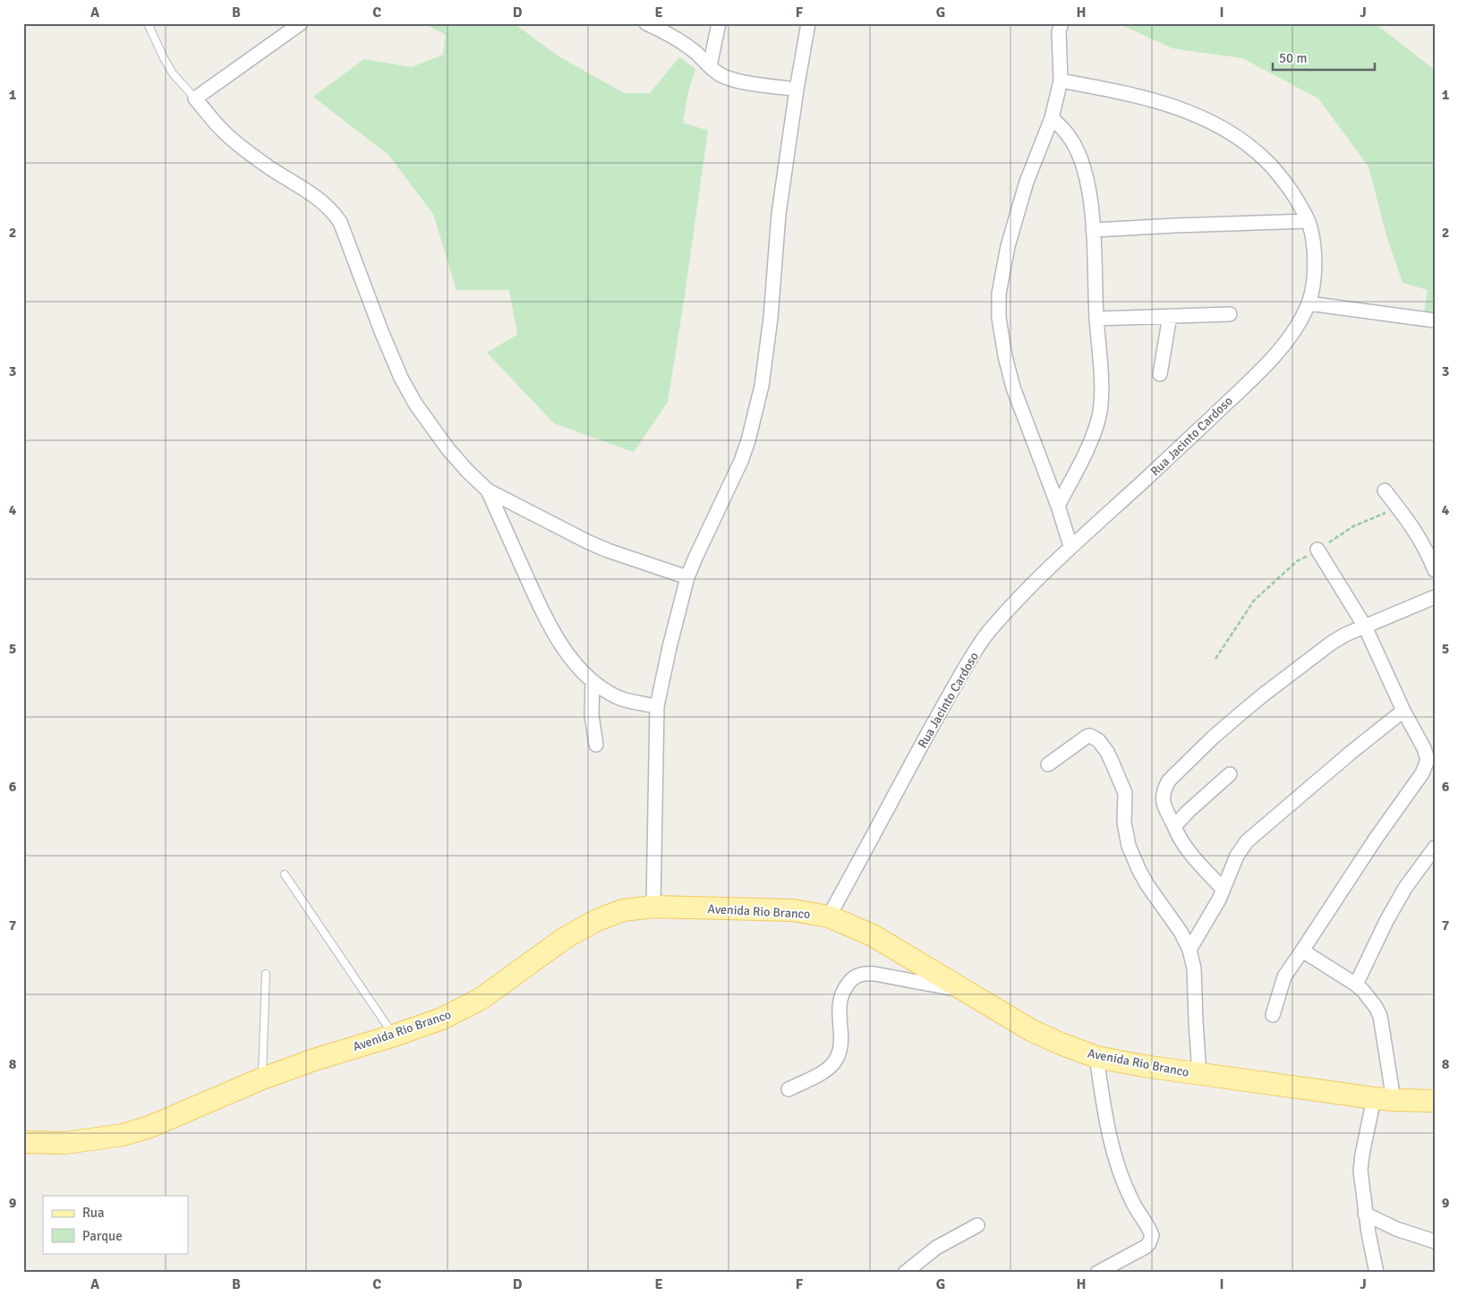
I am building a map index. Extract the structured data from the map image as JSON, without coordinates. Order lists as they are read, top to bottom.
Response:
{
  "streets": {
    "main road": ["Avenida Rio Branco"],
    "street": ["Rua Jacinto Cardoso"]
  },
  "crossings": [
    ["Rua Jacinto Cardoso", "Avenida Rio Branco"]
  ],
  "legend": ["Rua", "Parque"],
  "scale_bar": "50 m",
  "grid": {
    "columns": [
      "A",
      "B",
      "C",
      "D",
      "E",
      "F",
      "G",
      "H",
      "I",
      "J"
    ],
    "rows": [
      "1",
      "2",
      "3",
      "4",
      "5",
      "6",
      "7",
      "8",
      "9"
    ]
  }
}
